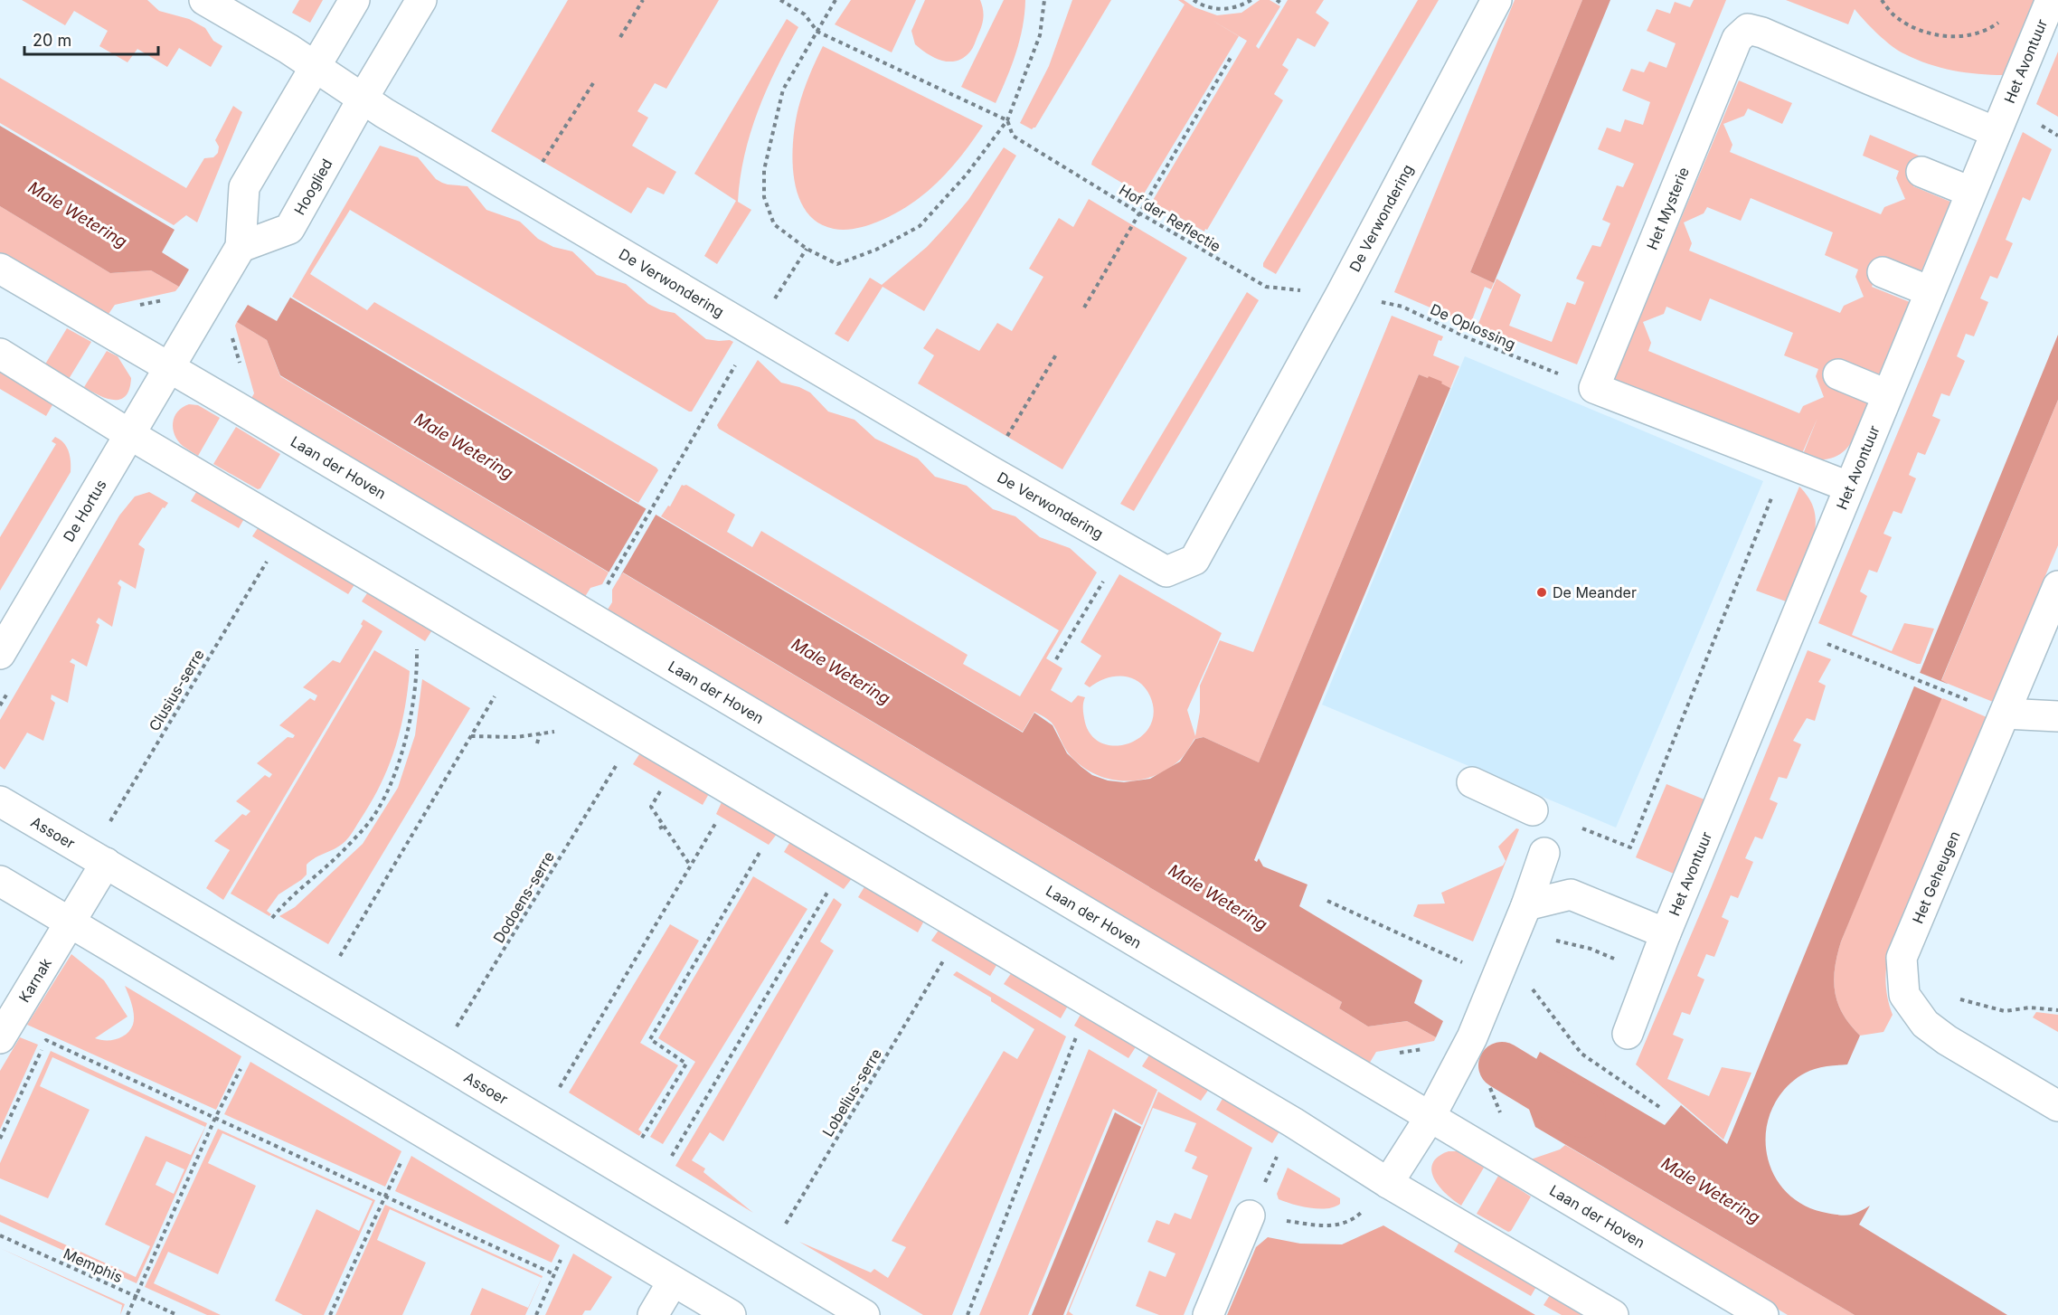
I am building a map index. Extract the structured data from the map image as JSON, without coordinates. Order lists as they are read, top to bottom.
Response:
{
  "streets": {
    "street": [
      "Het Avontuur",
      "Hooglied",
      "Het Mysterie",
      "De Verwondering",
      "Laan der Hoven",
      "De Hortus",
      "Assoer",
      "Het Geheugen",
      "Karnak"
    ],
    "path": [
      "Hof der Reflectie",
      "De Oplossing",
      "Clusius-serre",
      "Dodoens-serre",
      "Lobelius-serre",
      "Memphis"
    ]
  },
  "crossings": [
    ["Het Avontuur", "Het Mysterie"],
    ["Hooglied", "De Verwondering"],
    ["Het Mysterie", "De Oplossing"],
    ["Hof der Reflectie", "De Verwondering"],
    ["Hof der Reflectie", "De Oplossing"],
    ["De Verwondering", "De Oplossing"],
    ["Laan der Hoven", "De Hortus"]
  ],
  "water": ["Male Wetering"],
  "places": ["De Meander"],
  "scale_bar": "20 m"
}
